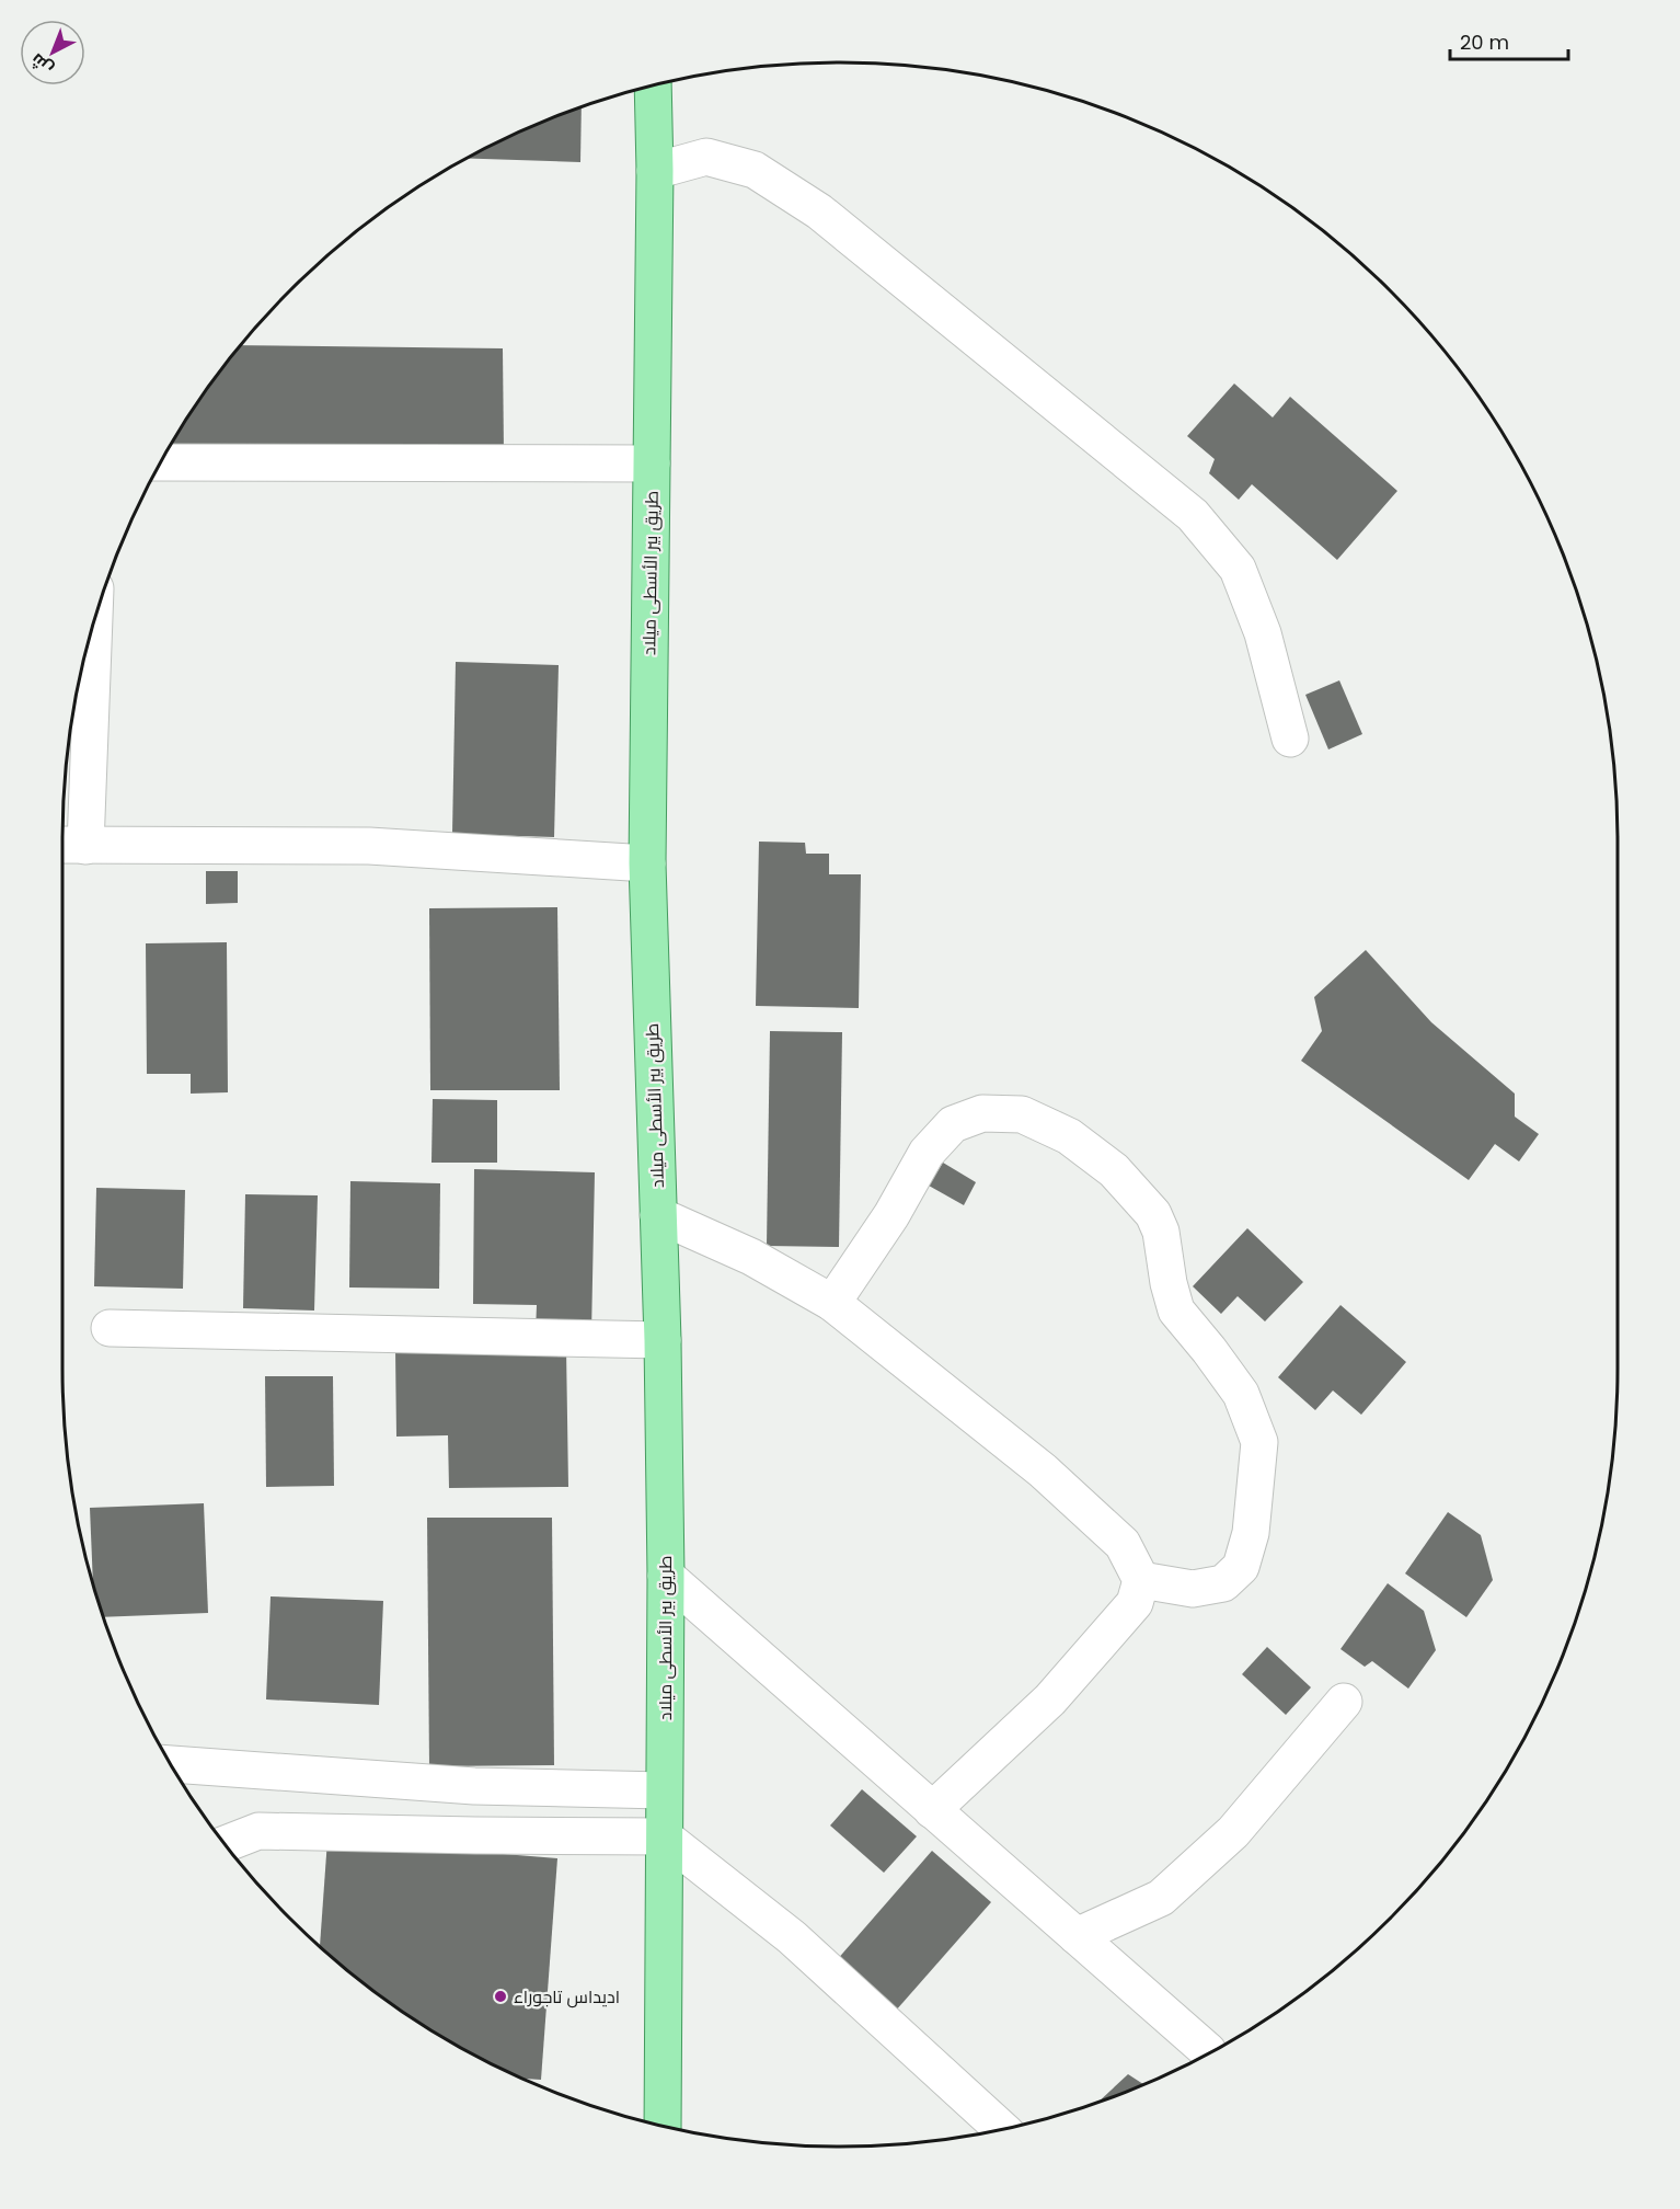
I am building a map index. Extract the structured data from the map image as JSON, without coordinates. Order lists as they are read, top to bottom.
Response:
{
  "streets": {
    "main road": ["طريق بير الأسطى ميلاد"]
  },
  "places": ["اديداس تاجوراء"],
  "scale_bar": "20 m",
  "north": "bottom left"
}
